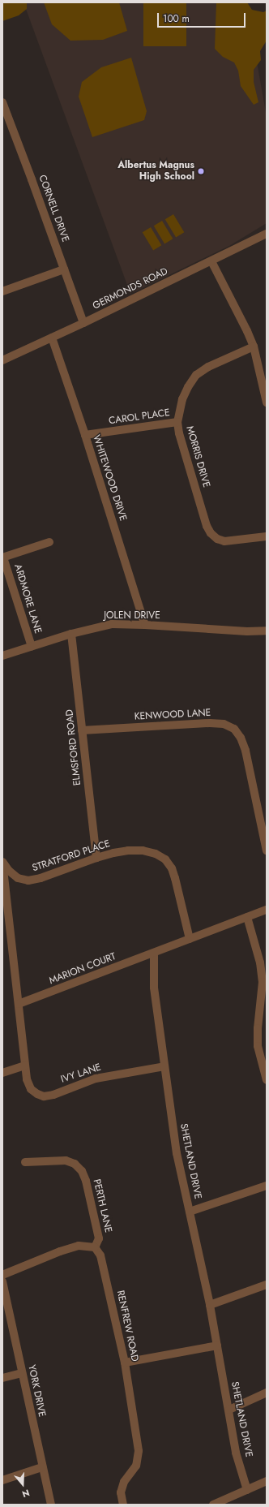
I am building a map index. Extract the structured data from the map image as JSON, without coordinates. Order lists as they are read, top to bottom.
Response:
{
  "streets": {
    "street": [
      "CORNELL DRIVE",
      "GERMONDS ROAD",
      "CAROL PLACE",
      "MORRIS DRIVE",
      "WHITEWOOD DRIVE",
      "ARDMORE LANE",
      "JOLEN DRIVE",
      "KENWOOD LANE",
      "ELMSFORD ROAD",
      "STRATFORD PLACE",
      "MARION COURT",
      "IVY LANE",
      "SHETLAND DRIVE",
      "PERTH LANE",
      "RENFREW ROAD",
      "YORK DRIVE"
    ]
  },
  "crossings": [
    ["CORNELL DRIVE", "GERMONDS ROAD"],
    ["GERMONDS ROAD", "WHITEWOOD DRIVE"],
    ["CAROL PLACE", "MORRIS DRIVE"],
    ["CAROL PLACE", "WHITEWOOD DRIVE"],
    ["WHITEWOOD DRIVE", "JOLEN DRIVE"],
    ["ARDMORE LANE", "JOLEN DRIVE"],
    ["JOLEN DRIVE", "ELMSFORD ROAD"],
    ["KENWOOD LANE", "ELMSFORD ROAD"],
    ["ELMSFORD ROAD", "STRATFORD PLACE"],
    ["STRATFORD PLACE", "IVY LANE"],
    ["MARION COURT", "IVY LANE"],
    ["MARION COURT", "SHETLAND DRIVE"],
    ["IVY LANE", "SHETLAND DRIVE"],
    ["PERTH LANE", "RENFREW ROAD"]
  ],
  "places": ["Albertus Magnus High School"],
  "scale_bar": "100 m",
  "north": "bottom"
}
